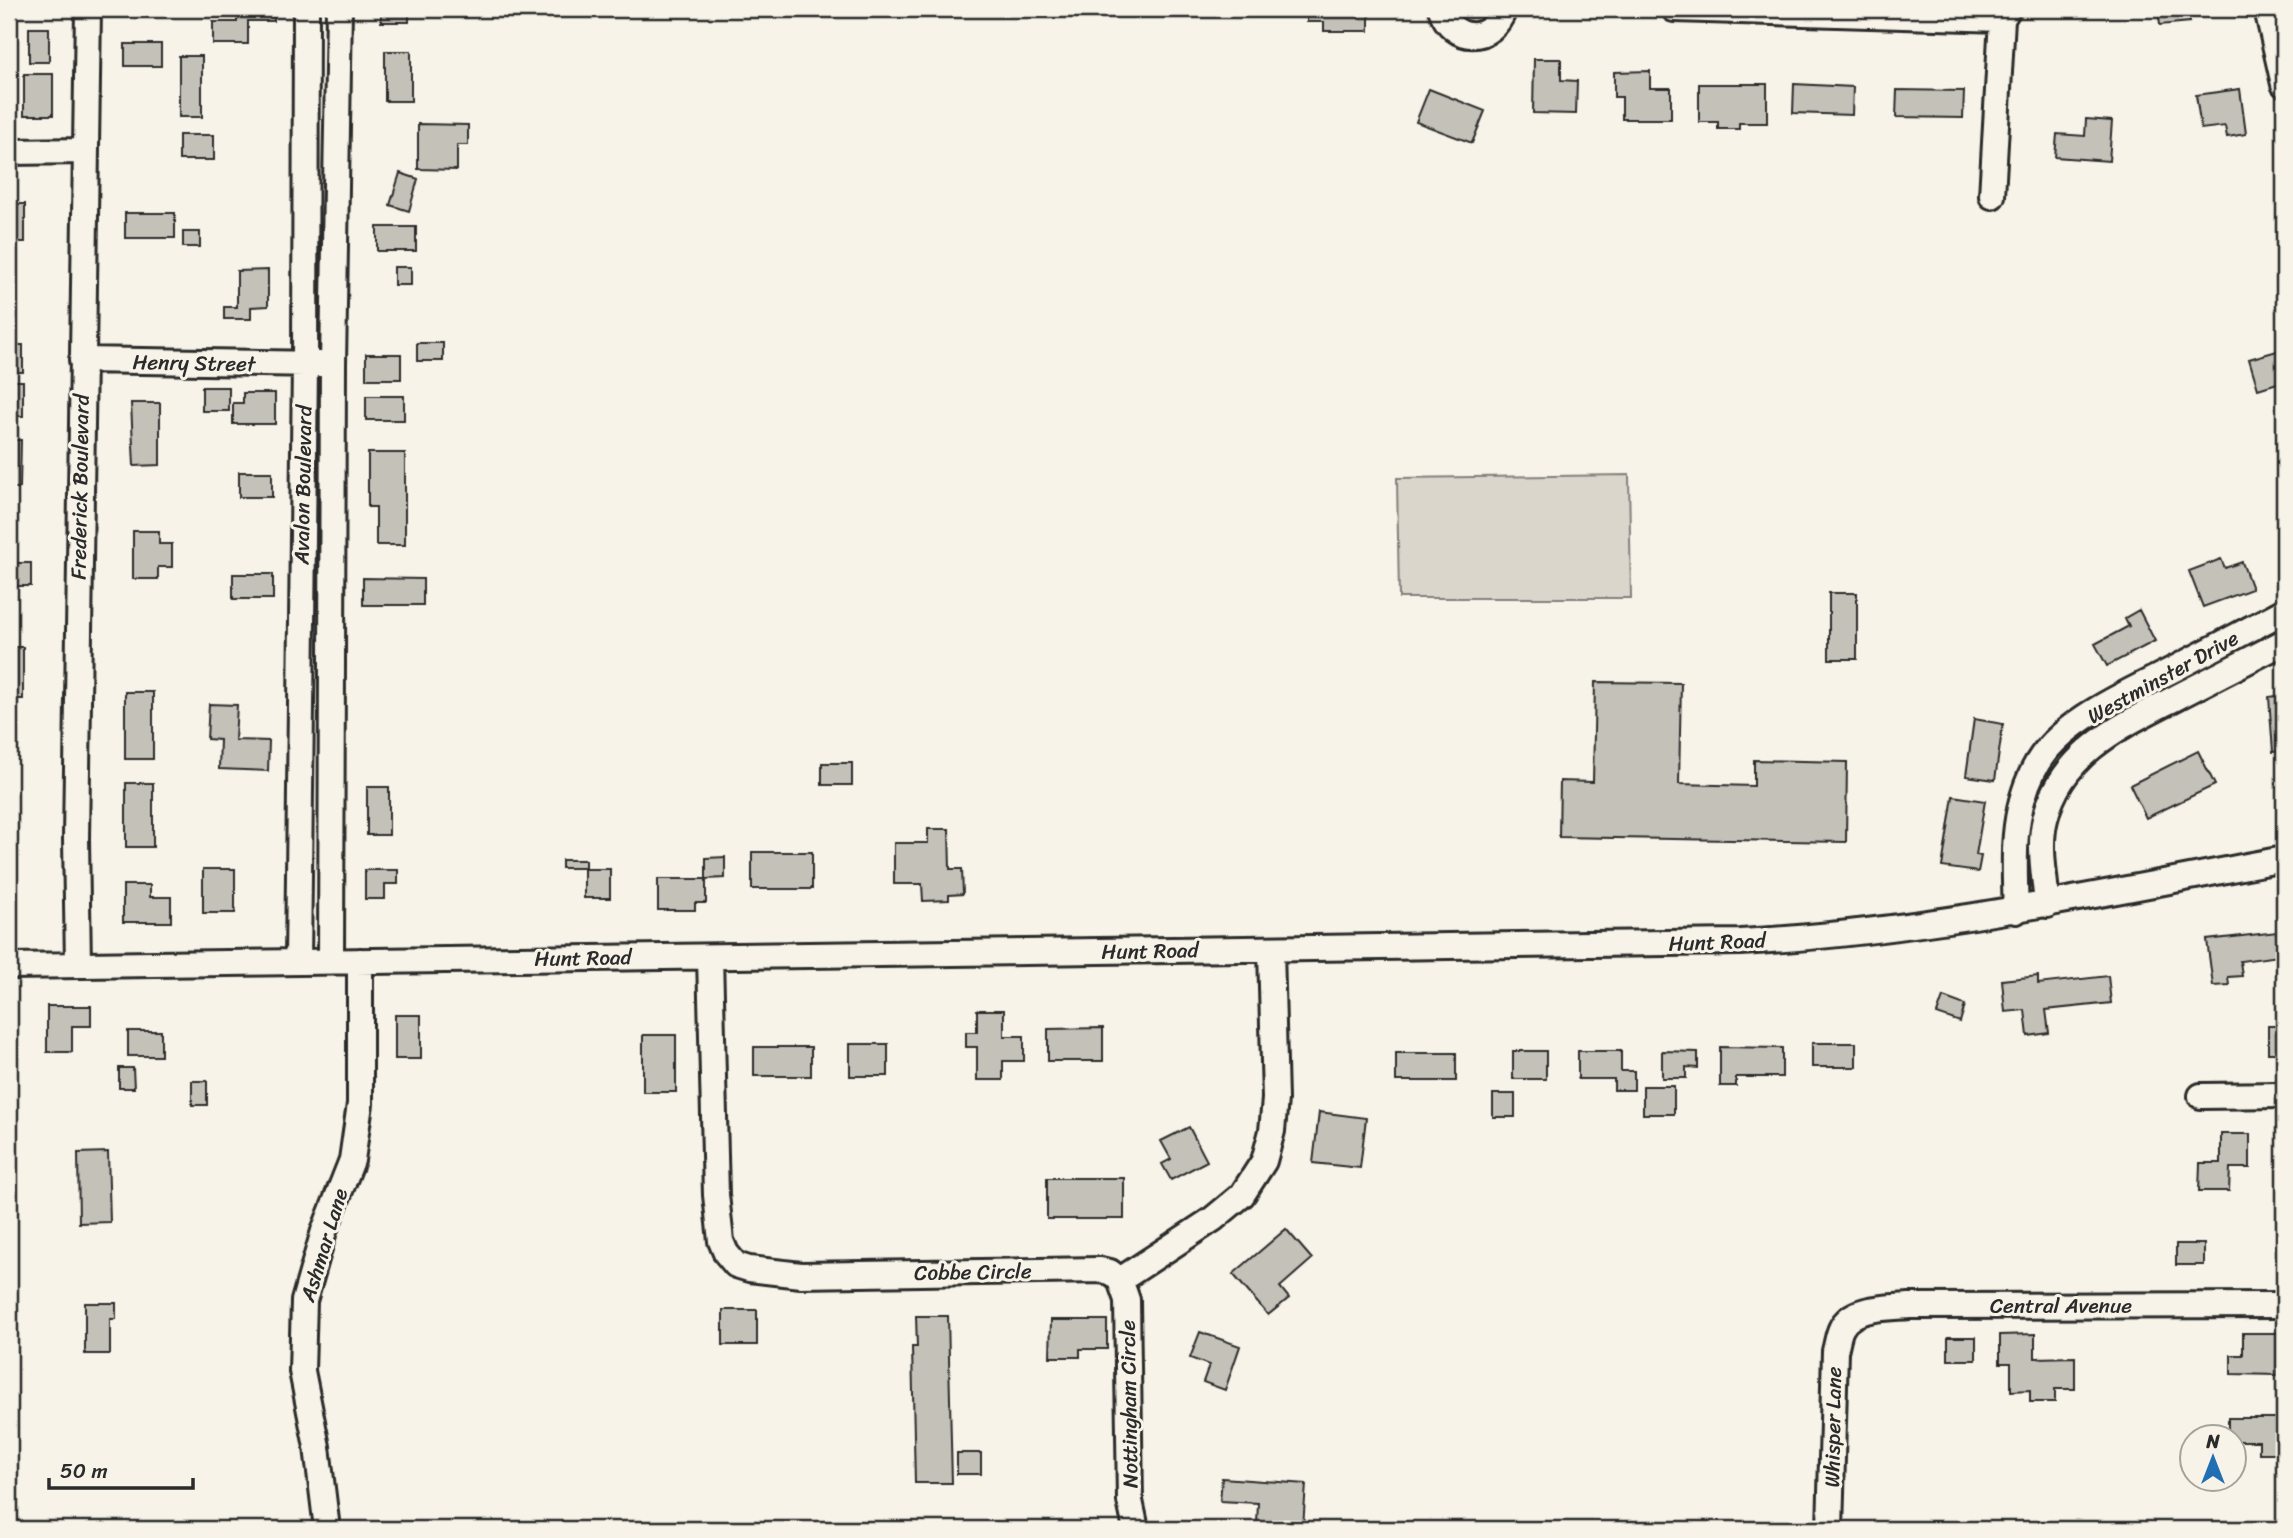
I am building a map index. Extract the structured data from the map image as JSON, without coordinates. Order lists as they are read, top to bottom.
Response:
{
  "streets": {
    "street": [
      "Henry Street",
      "Avalon Boulevard",
      "Frederick Boulevard",
      "Westminster Drive",
      "Hunt Road",
      "Ashmar Lane",
      "Cobbe Circle",
      "Central Avenue",
      "Nottingham Circle",
      "Whisper Lane"
    ]
  },
  "crossings": [
    ["Henry Street", "Avalon Boulevard"],
    ["Henry Street", "Frederick Boulevard"],
    ["Avalon Boulevard", "Hunt Road"],
    ["Frederick Boulevard", "Hunt Road"],
    ["Westminster Drive", "Hunt Road"],
    ["Hunt Road", "Ashmar Lane"],
    ["Hunt Road", "Cobbe Circle"],
    ["Cobbe Circle", "Nottingham Circle"],
    ["Central Avenue", "Whisper Lane"]
  ],
  "scale_bar": "50 m",
  "north": "top"
}
